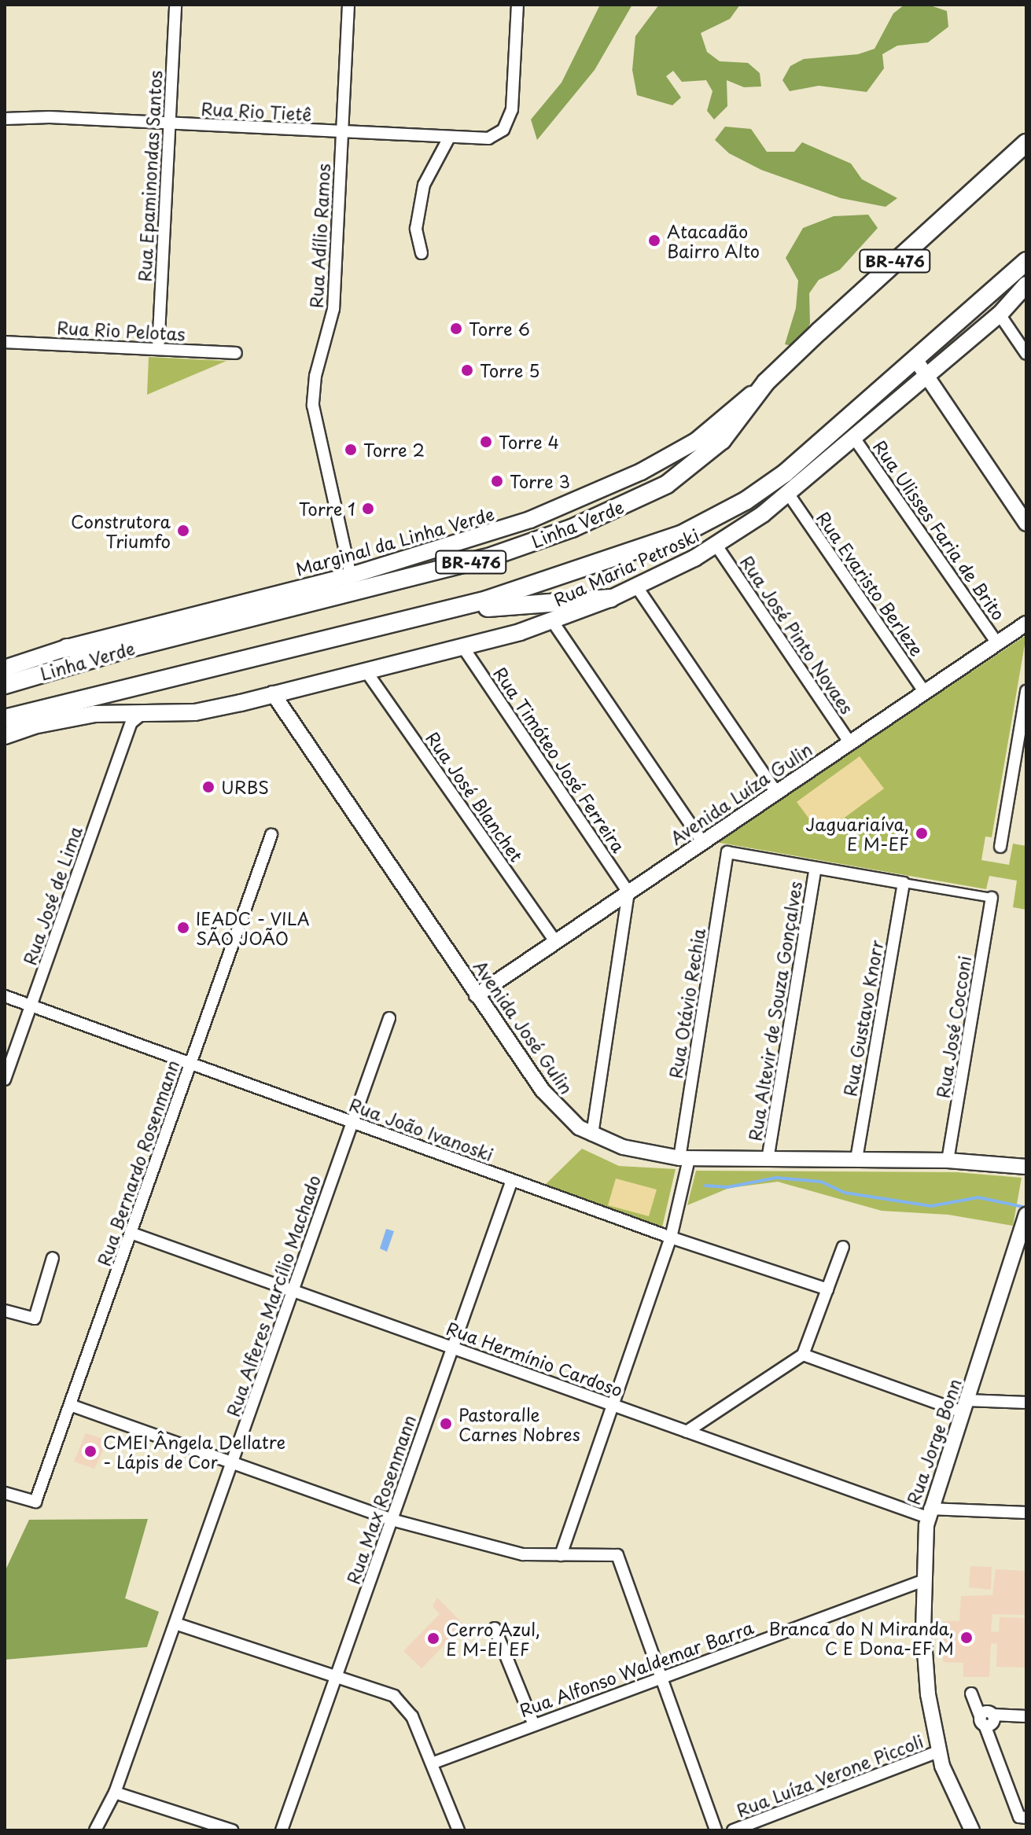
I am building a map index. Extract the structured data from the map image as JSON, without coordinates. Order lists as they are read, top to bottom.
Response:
{
  "streets": {
    "highway": ["BR-476", "Linha Verde"],
    "main road": ["Marginal da Linha Verde", "Rua Maria Petroski"],
    "street": [
      "Rua Rio Tietê",
      "Rua Epaminondas Santos",
      "Rua Adílio Ramos",
      "Rua Rio Pelotas",
      "Rua Ulisses Faria de Brito",
      "Rua Evaristo Berleze",
      "Rua José Pinto Novaes",
      "Rua Timóteo José Ferreira",
      "Avenida Luíza Gulin",
      "Rua José Blanchet",
      "Rua José de Lima",
      "Rua Otávio Rechia",
      "Rua Altevir de Souza Gonçalves",
      "Rua Gustavo Knorr",
      "Avenida José Gulin",
      "Rua José Cocconi",
      "Rua João Ivanoski",
      "Rua Bernardo Rosenmann",
      "Rua Alferes Marcílio Machado",
      "Rua Hermínio Cardoso",
      "Rua Jorge Bonn",
      "Rua Max Rosenmann",
      "Rua Alfonso Waldemar Barra",
      "Rua Luíza Verone Piccoli"
    ]
  },
  "crossings": [
    ["Rua Rio Tietê", "Rua Epaminondas Santos"],
    ["Rua Rio Tietê", "Rua Adílio Ramos"],
    ["Rua Epaminondas Santos", "Rua Rio Pelotas"],
    ["Rua Adílio Ramos", "Marginal da Linha Verde"],
    ["Linha Verde", "Marginal da Linha Verde"],
    ["Rua Ulisses Faria de Brito", "Rua Maria Petroski"],
    ["Rua Ulisses Faria de Brito", "Avenida Luíza Gulin"],
    ["Rua Maria Petroski", "Rua Evaristo Berleze"],
    ["Rua Maria Petroski", "Rua José Pinto Novaes"],
    ["Rua Maria Petroski", "Rua Timóteo José Ferreira"],
    ["Rua Maria Petroski", "Rua José Blanchet"],
    ["Rua Maria Petroski", "Rua José de Lima"],
    ["Rua Maria Petroski", "Avenida José Gulin"],
    ["Rua Evaristo Berleze", "Avenida Luíza Gulin"],
    ["Rua José Pinto Novaes", "Avenida Luíza Gulin"],
    ["Rua Timóteo José Ferreira", "Avenida Luíza Gulin"],
    ["Avenida Luíza Gulin", "Rua José Blanchet"],
    ["Avenida Luíza Gulin", "Avenida José Gulin"],
    ["Rua José de Lima", "Rua João Ivanoski"],
    ["Rua Otávio Rechia", "Rua Altevir de Souza Gonçalves"],
    ["Rua Otávio Rechia", "Avenida José Gulin"],
    ["Rua Otávio Rechia", "Rua João Ivanoski"],
    ["Rua Otávio Rechia", "Rua Hermínio Cardoso"],
    ["Rua Altevir de Souza Gonçalves", "Avenida José Gulin"],
    ["Rua Gustavo Knorr", "Avenida José Gulin"],
    ["Avenida José Gulin", "Rua José Cocconi"],
    ["Rua João Ivanoski", "Rua Bernardo Rosenmann"],
    ["Rua João Ivanoski", "Rua Alferes Marcílio Machado"],
    ["Rua João Ivanoski", "Rua Max Rosenmann"],
    ["Rua Bernardo Rosenmann", "Rua Hermínio Cardoso"],
    ["Rua Alferes Marcílio Machado", "Rua Hermínio Cardoso"],
    ["Rua Hermínio Cardoso", "Rua Jorge Bonn"],
    ["Rua Hermínio Cardoso", "Rua Max Rosenmann"],
    ["Rua Jorge Bonn", "Rua Alfonso Waldemar Barra"],
    ["Rua Jorge Bonn", "Rua Luíza Verone Piccoli"]
  ],
  "places": [
    "Atacadão Bairro Alto",
    "Torre 6",
    "Torre 5",
    "Torre 4",
    "Torre 2",
    "Torre 3",
    "Torre 1",
    "Construtora Triumfo",
    "URBS",
    "Jaguariaíva, E M-EF",
    "IEADC - VILA SÃO JOÃO",
    "Pastoralle Carnes Nobres",
    "CMEI Ângela Dellatre - Lápis de Cor",
    "Branca do N Miranda, C E Dona-EF M",
    "Cerro Azul, E M-EI EF"
  ]
}
